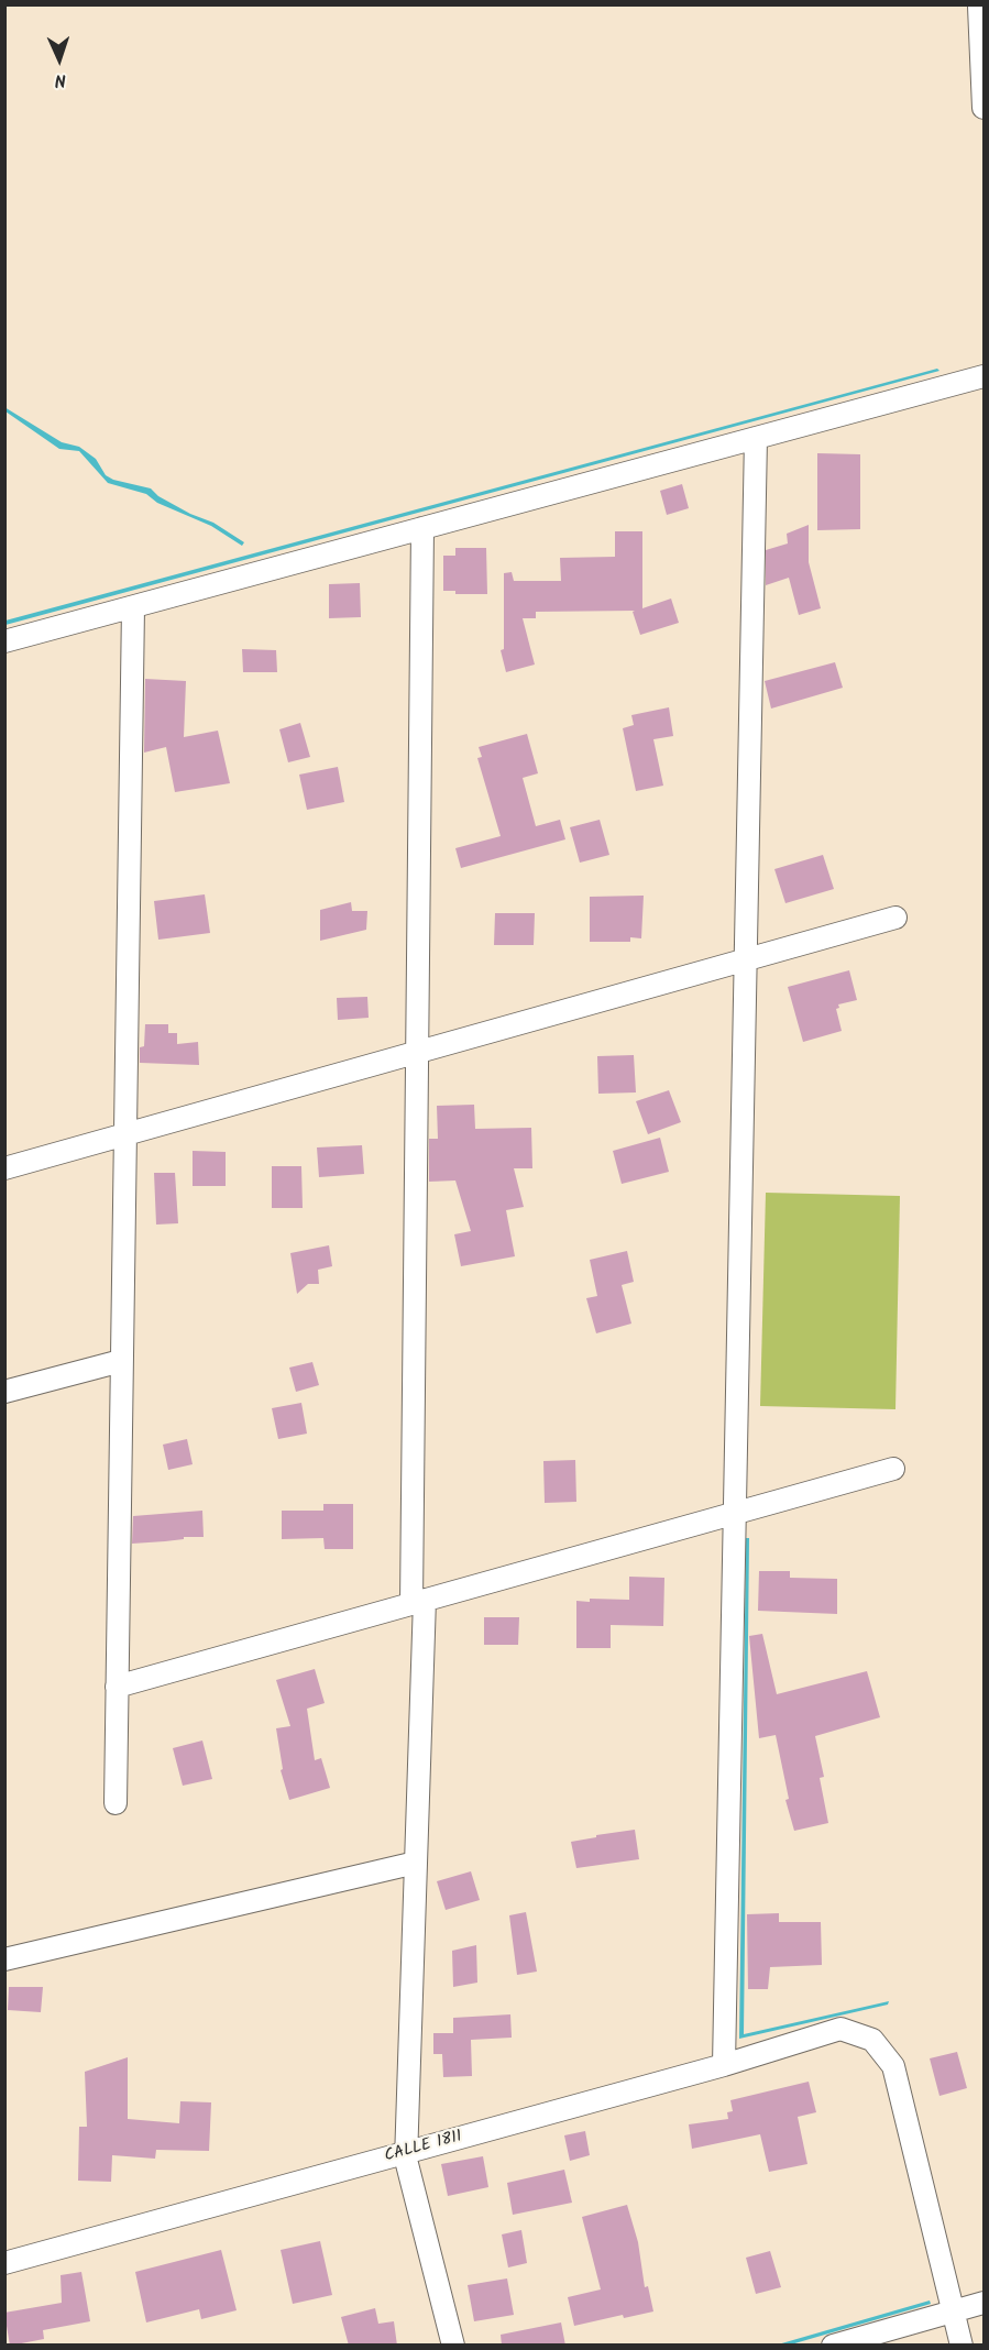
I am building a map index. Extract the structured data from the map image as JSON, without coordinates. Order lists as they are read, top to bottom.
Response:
{
  "streets": {
    "street": ["CALLE 1811"]
  },
  "north": "bottom"
}
